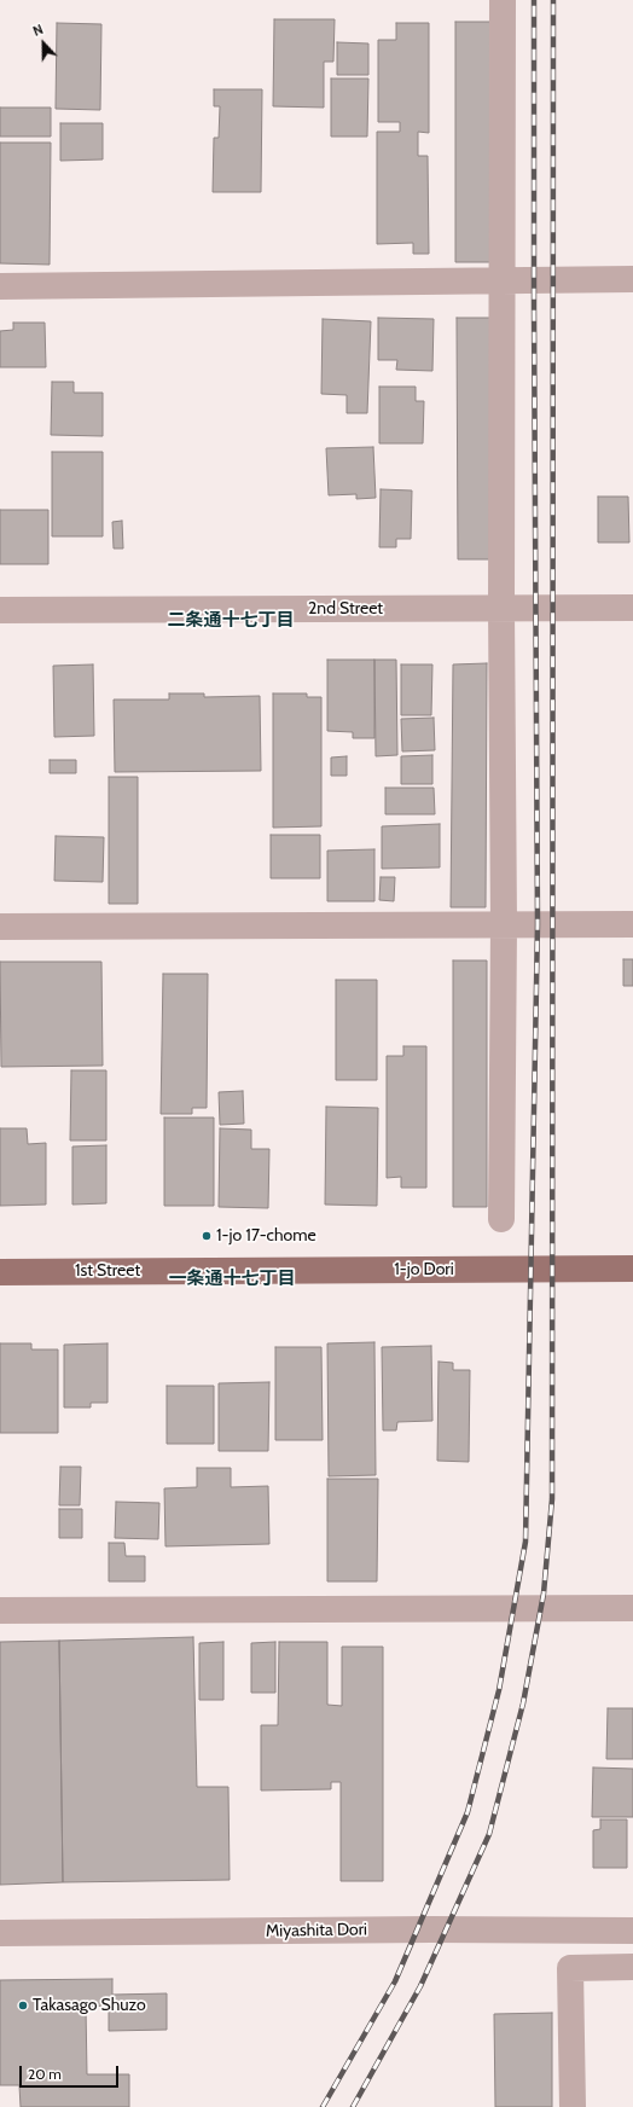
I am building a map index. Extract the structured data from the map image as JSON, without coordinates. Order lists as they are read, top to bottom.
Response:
{
  "streets": {
    "main road": ["1st Street"],
    "street": ["2nd Street", "Miyashita Dori"]
  },
  "districts": ["二条通十七丁目", "一条通十七丁目"],
  "places": ["1-jo 17-chome", "Takasago Shuzo"],
  "scale_bar": "20 m",
  "north": "top"
}
